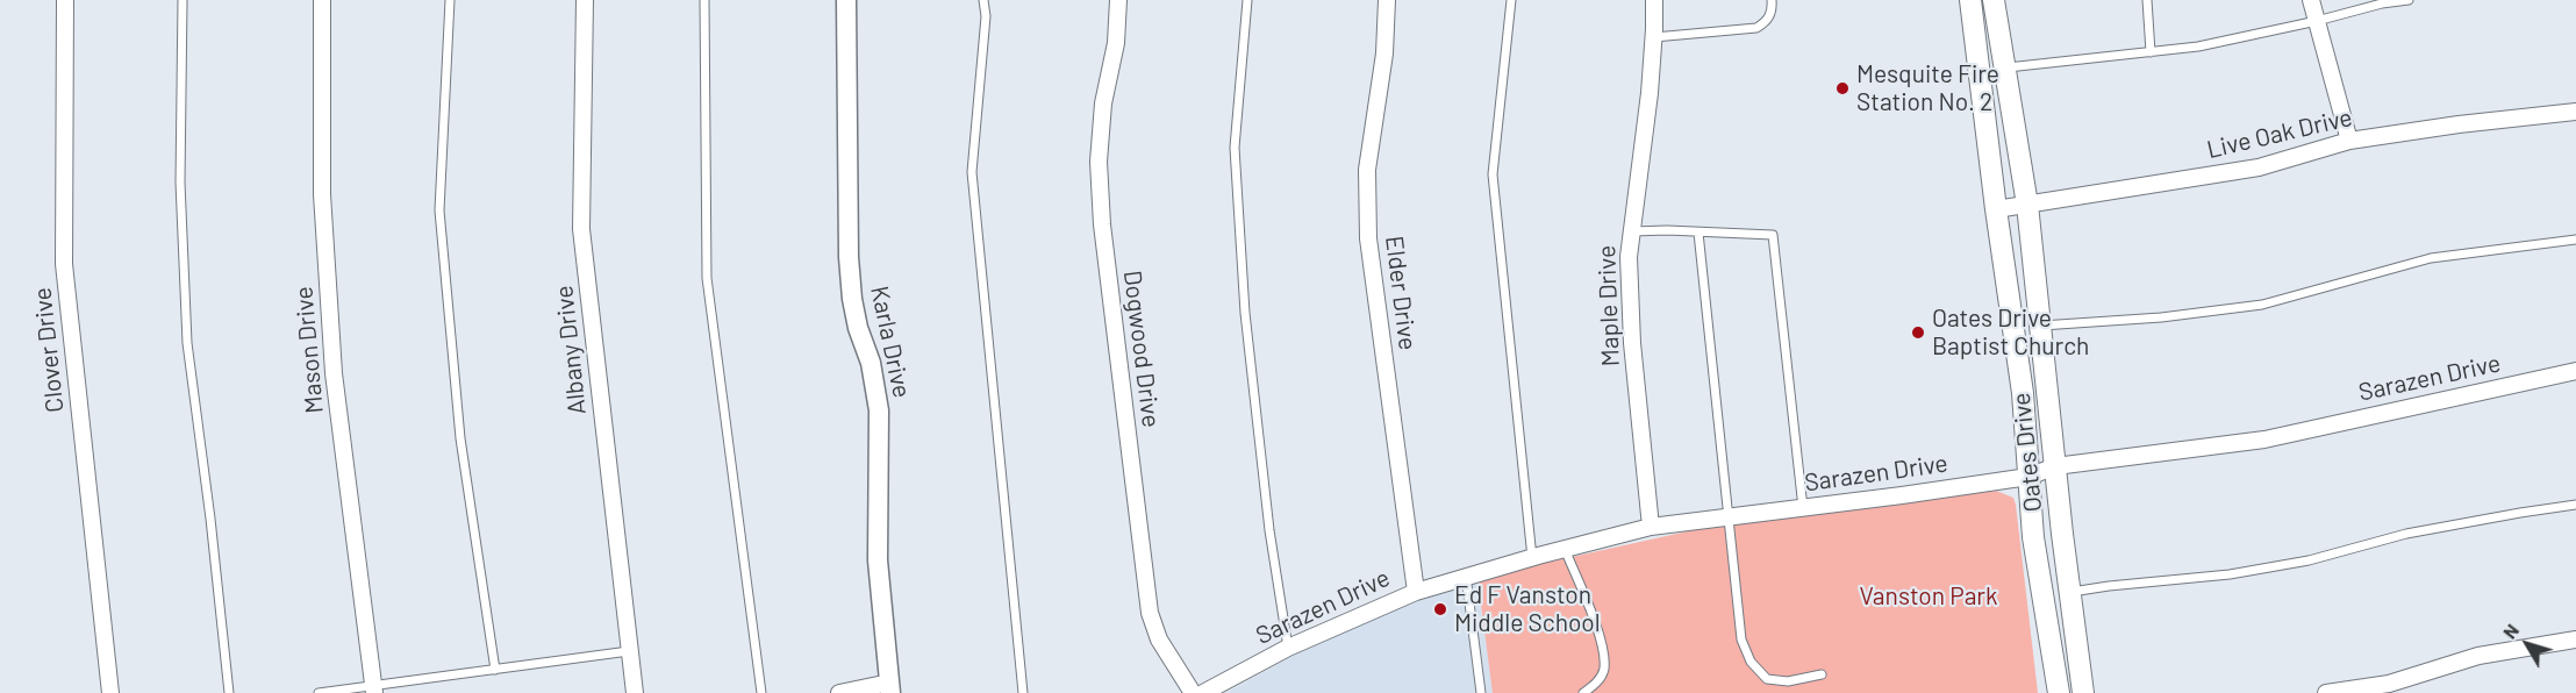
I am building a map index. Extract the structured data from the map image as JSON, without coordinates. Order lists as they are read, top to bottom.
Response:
{
  "streets": {
    "main road": ["Oates Drive"],
    "street": [
      "Live Oak Drive",
      "Elder Drive",
      "Maple Drive",
      "Karla Drive",
      "Dogwood Drive",
      "Clover Drive",
      "Mason Drive",
      "Albany Drive",
      "Sarazen Drive"
    ]
  },
  "crossings": [
    ["Live Oak Drive", "Oates Drive"],
    ["Elder Drive", "Sarazen Drive"],
    ["Maple Drive", "Sarazen Drive"],
    ["Sarazen Drive", "Oates Drive"]
  ],
  "parks": ["Vanston Park"],
  "places": ["Mesquite Fire Station No. 2", "Oates Drive Baptist Church", "Ed F Vanston Middle School"],
  "north": "top left"
}
